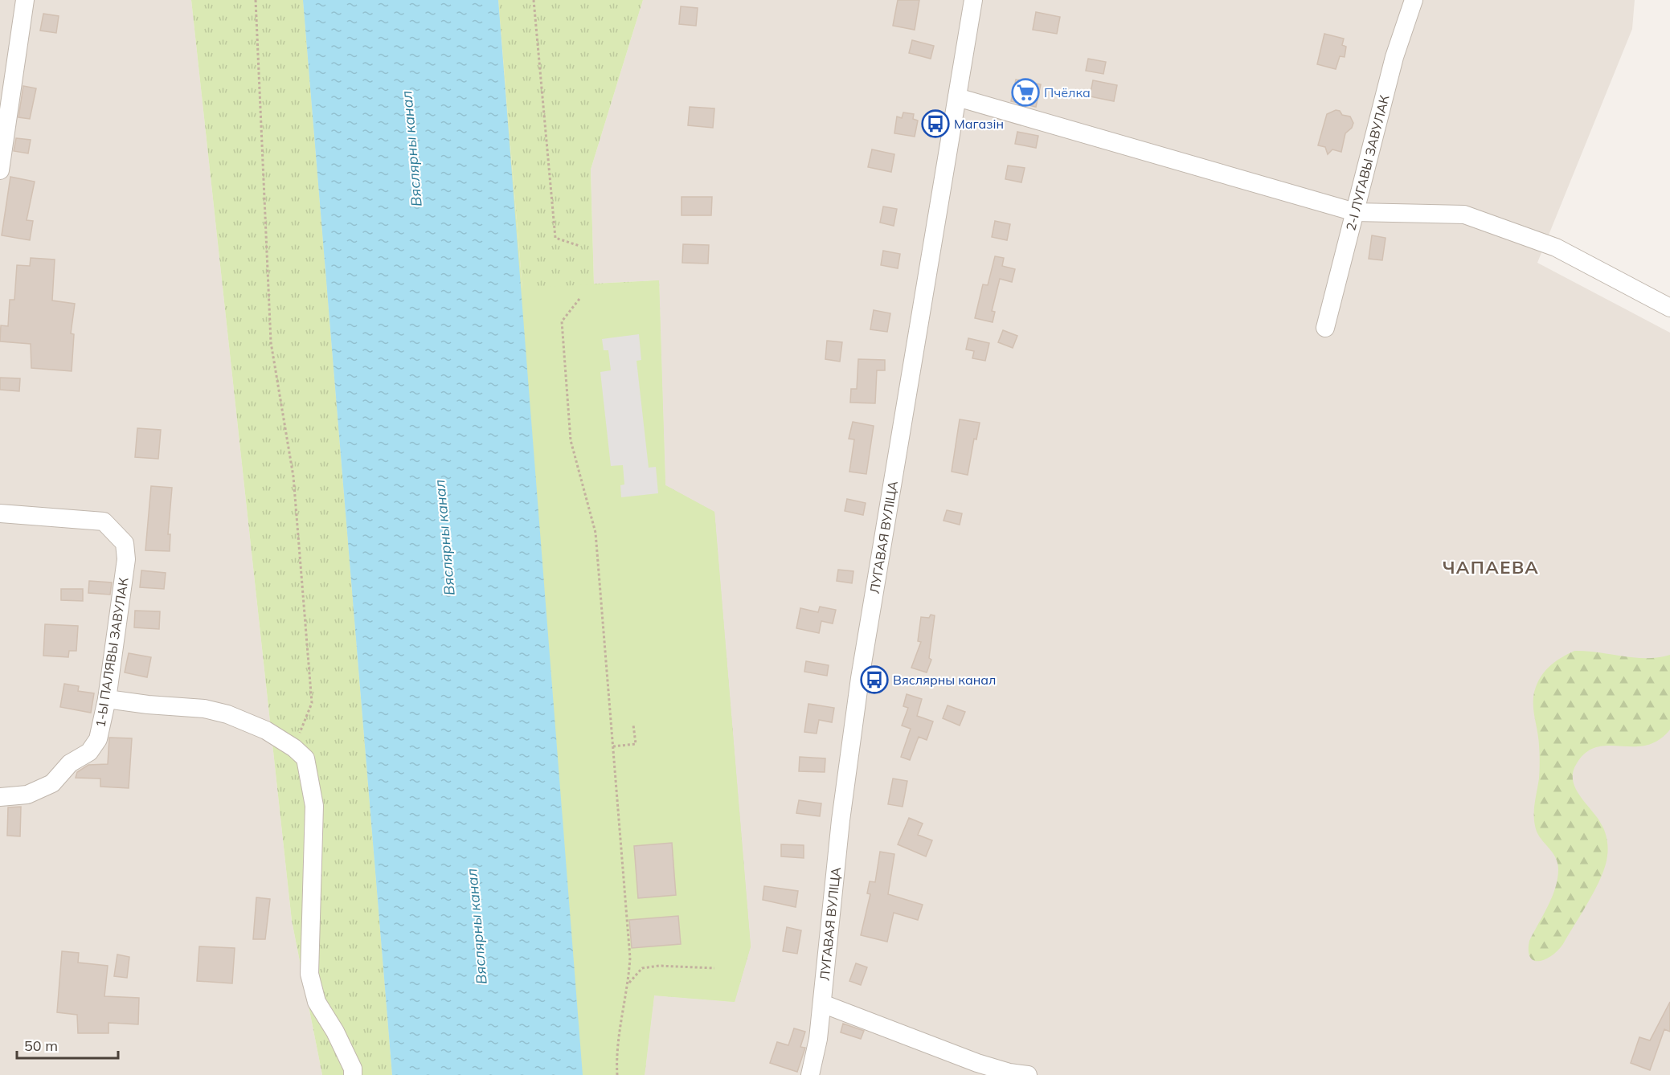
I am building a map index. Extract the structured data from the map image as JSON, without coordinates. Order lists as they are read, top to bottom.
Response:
{
  "streets": {
    "street": ["2-І ЛУГАВЫ ЗАВУЛАК", "ЛУГАВАЯ ВУЛІЦА", "1-Ы ПАЛЯВЫ ЗАВУЛАК"]
  },
  "districts": ["ЧАПАЕВА"],
  "water": ["Вяслярны канал"],
  "places": {
    "supermarket": ["Пчёлка"],
    "bus stop": ["Магазін", "Вяслярны канал"]
  },
  "scale_bar": "50 m"
}
